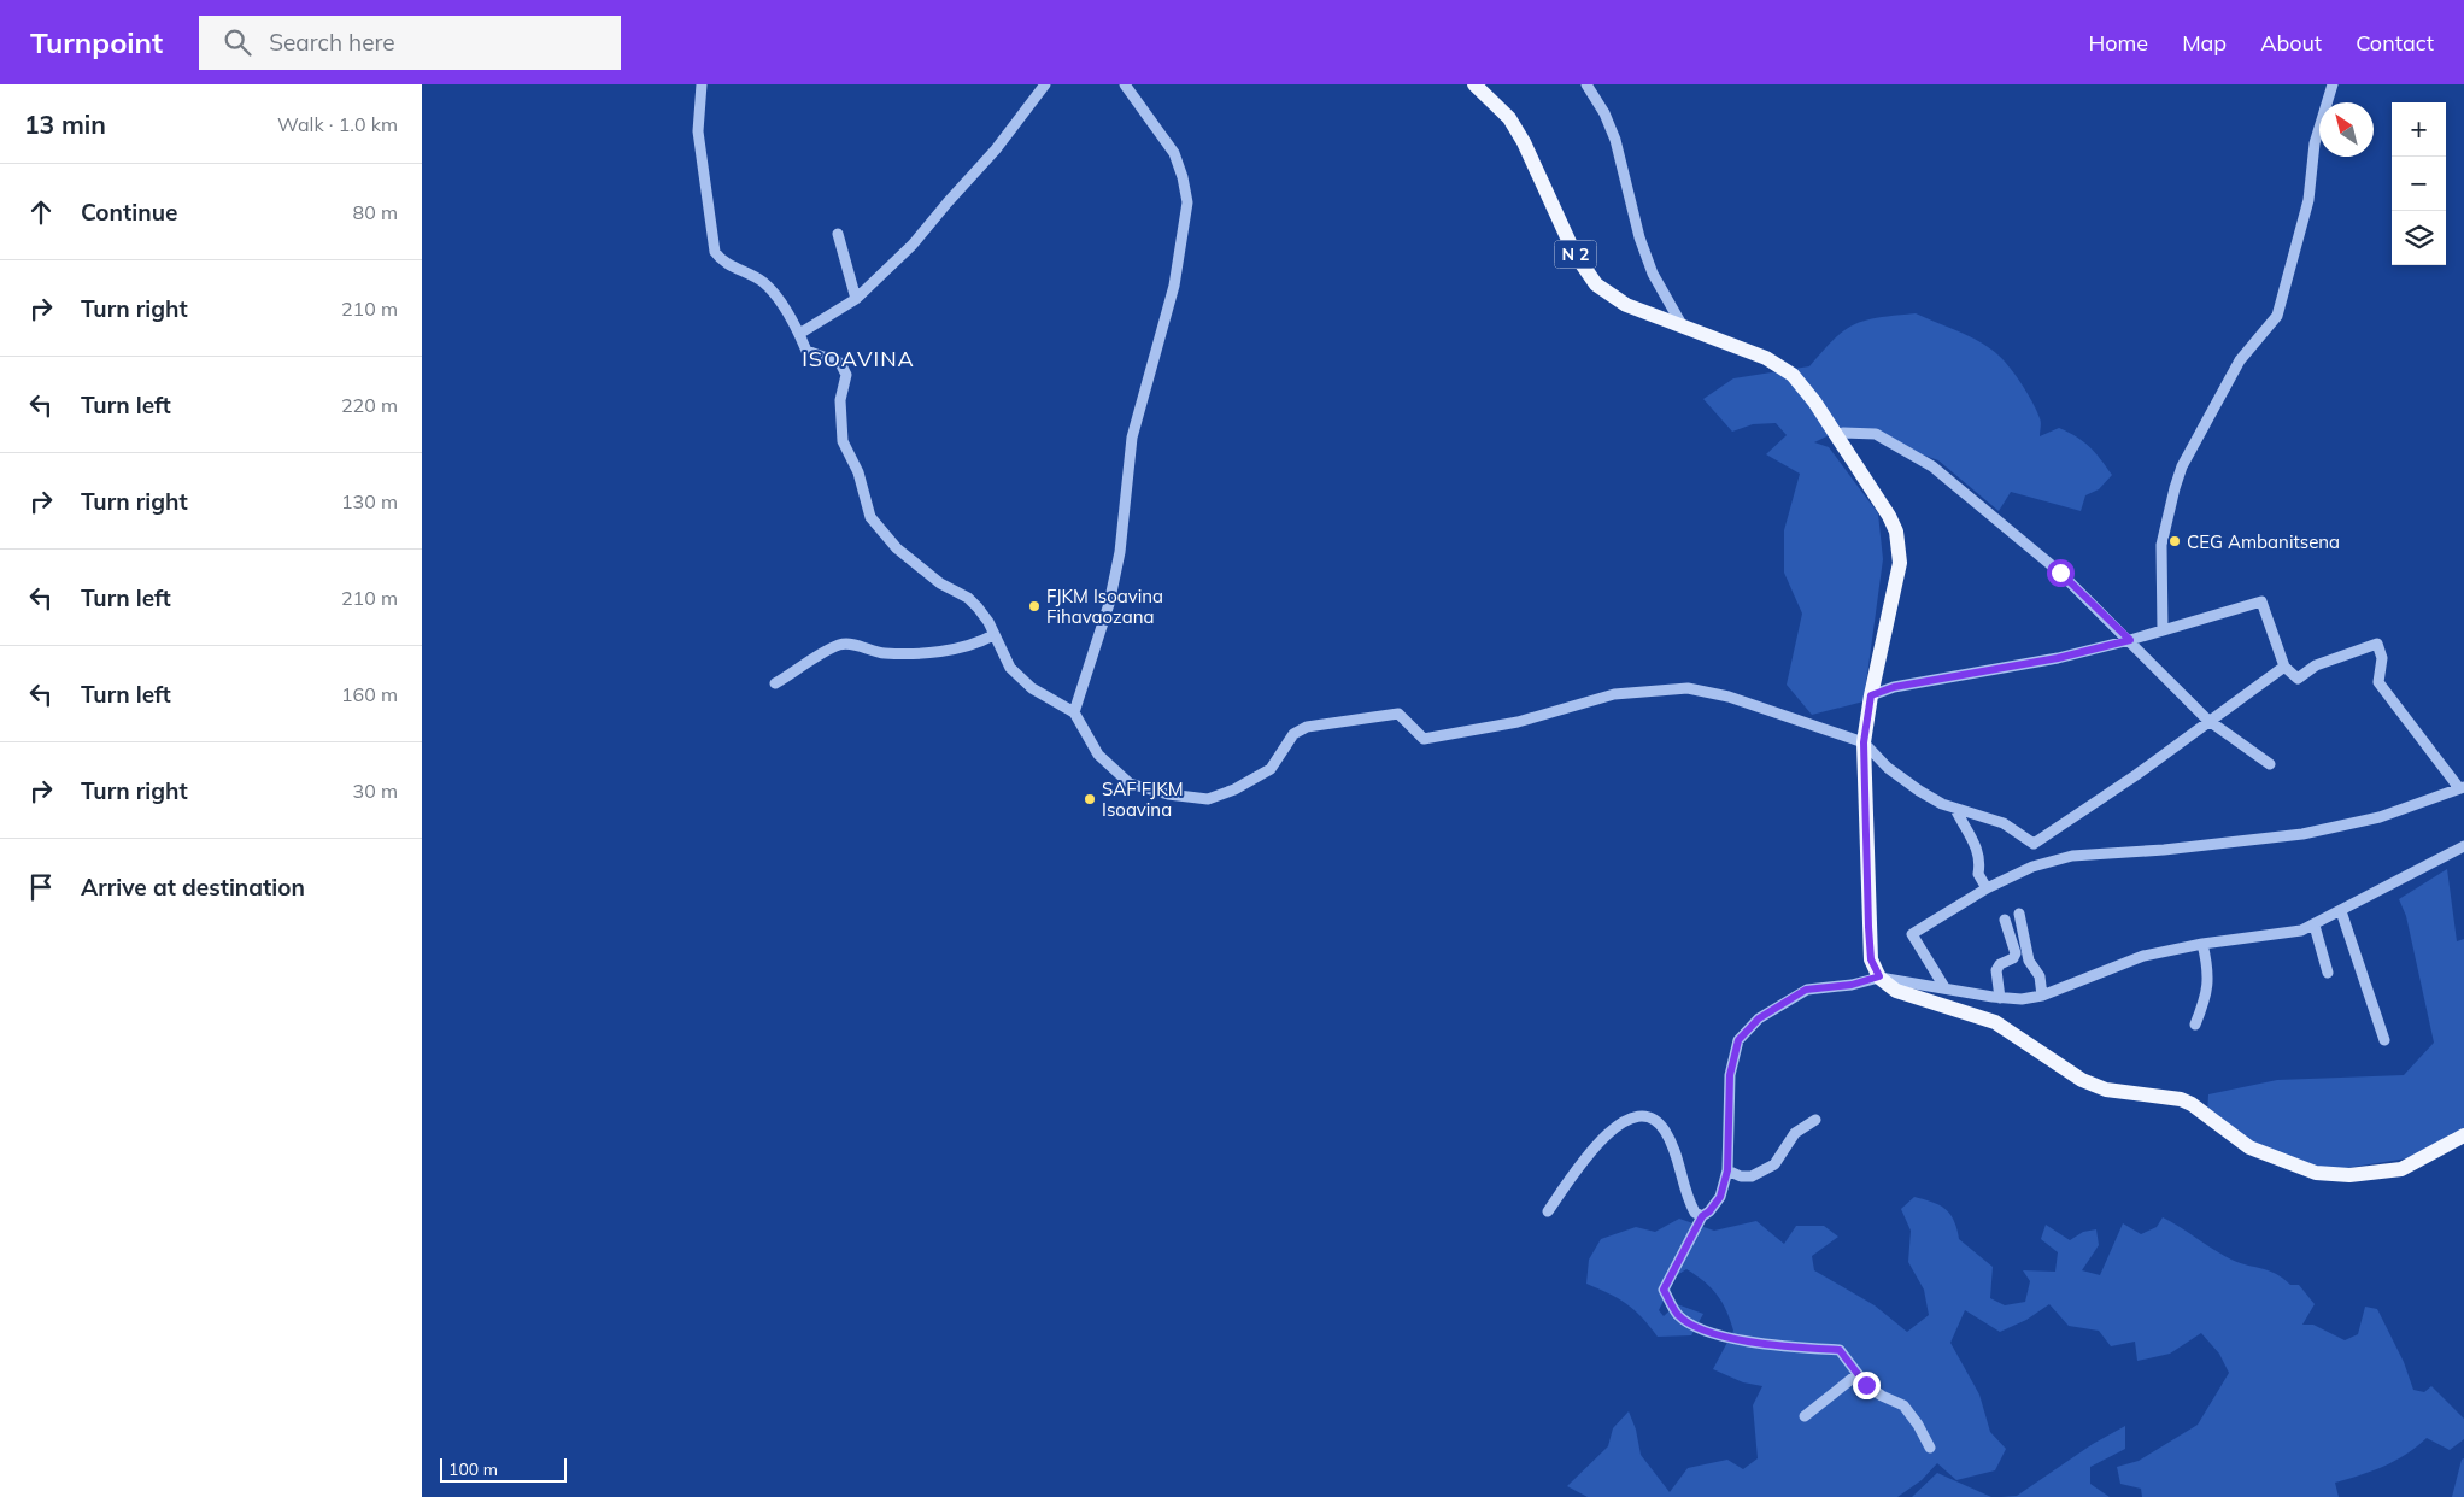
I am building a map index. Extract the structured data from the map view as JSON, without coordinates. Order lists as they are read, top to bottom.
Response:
{
  "streets": {
    "main road": ["N 2"]
  },
  "districts": ["ISOAVINA"],
  "places": ["CEG Ambanitsena", "FJKM Isoavina Fihavaozana", "SAF FJKM Isoavina"],
  "scale_bar": "100 m",
  "north": "top left",
  "page": {
    "header": "Turnpoint",
    "search": "Search here",
    "nav": [
      "Home",
      "Map",
      "About",
      "Contact"
    ],
    "heading": ["13 min", "Walk · 1.0 km"],
    "map_buttons": ["+", "−"],
    "list": [
      ["Continue", "80 m"],
      ["Turn right", "210 m"],
      ["Turn left", "220 m"],
      ["Turn right", "130 m"],
      ["Turn left", "210 m"],
      ["Turn left", "160 m"],
      ["Turn right", "30 m"],
      "Arrive at destination"
    ],
    "scale": "100 m"
  }
}
